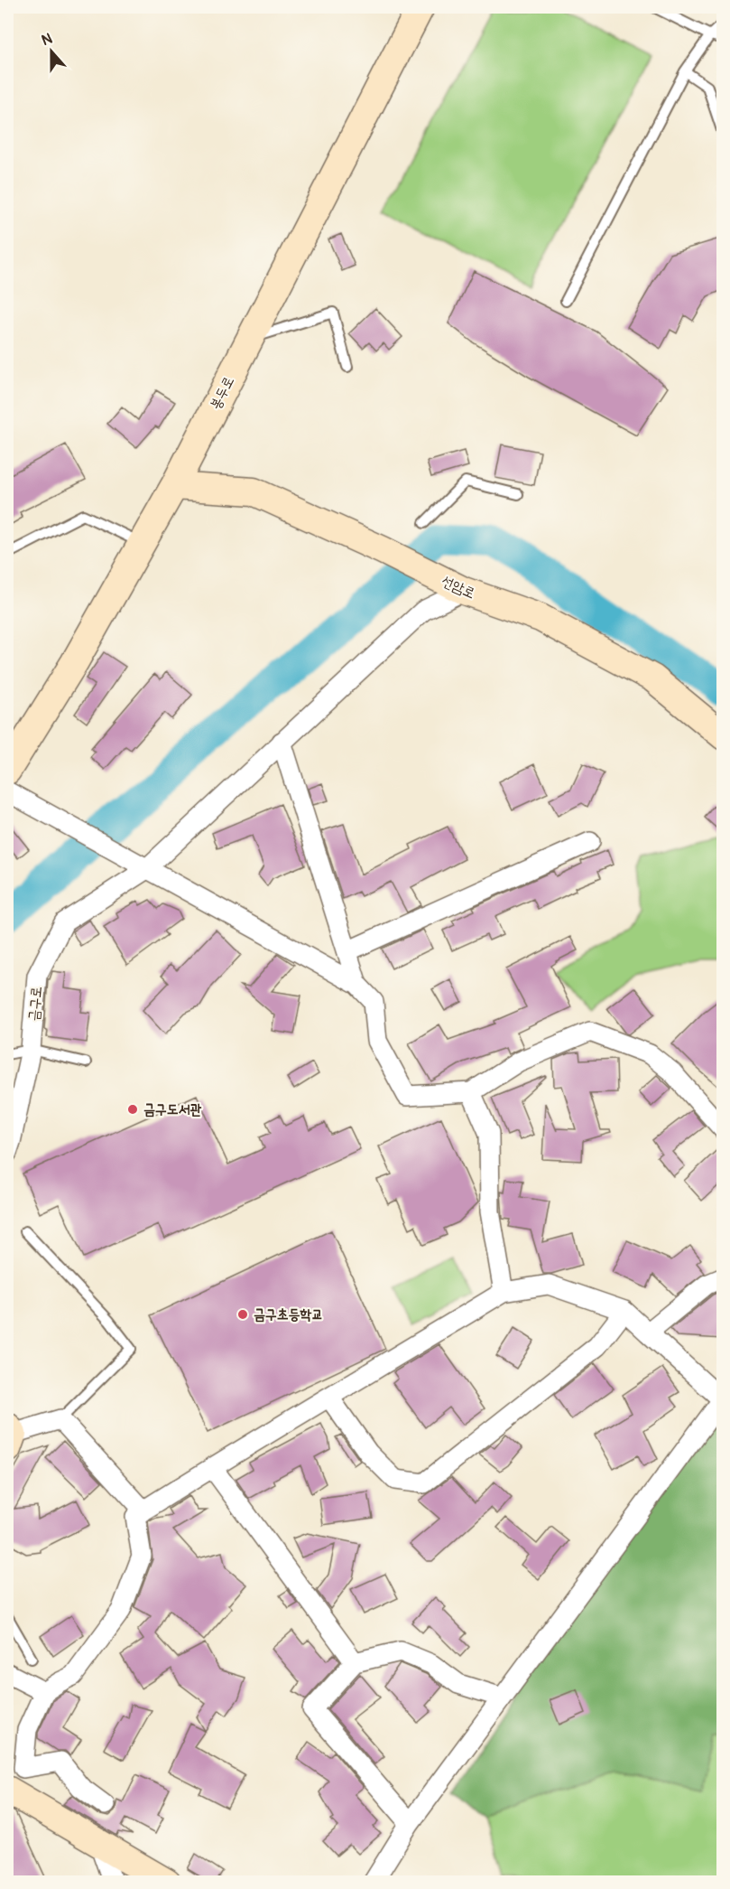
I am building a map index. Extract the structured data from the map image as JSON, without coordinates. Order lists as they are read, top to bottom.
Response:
{
  "streets": {
    "main road": ["봉두로", "선암로"],
    "street": ["금구로"]
  },
  "crossings": [
    ["봉두로", "선암로"],
    ["선암로", "금구로"]
  ],
  "places": ["금구도서관", "금구초등학교"],
  "north": "top"
}
